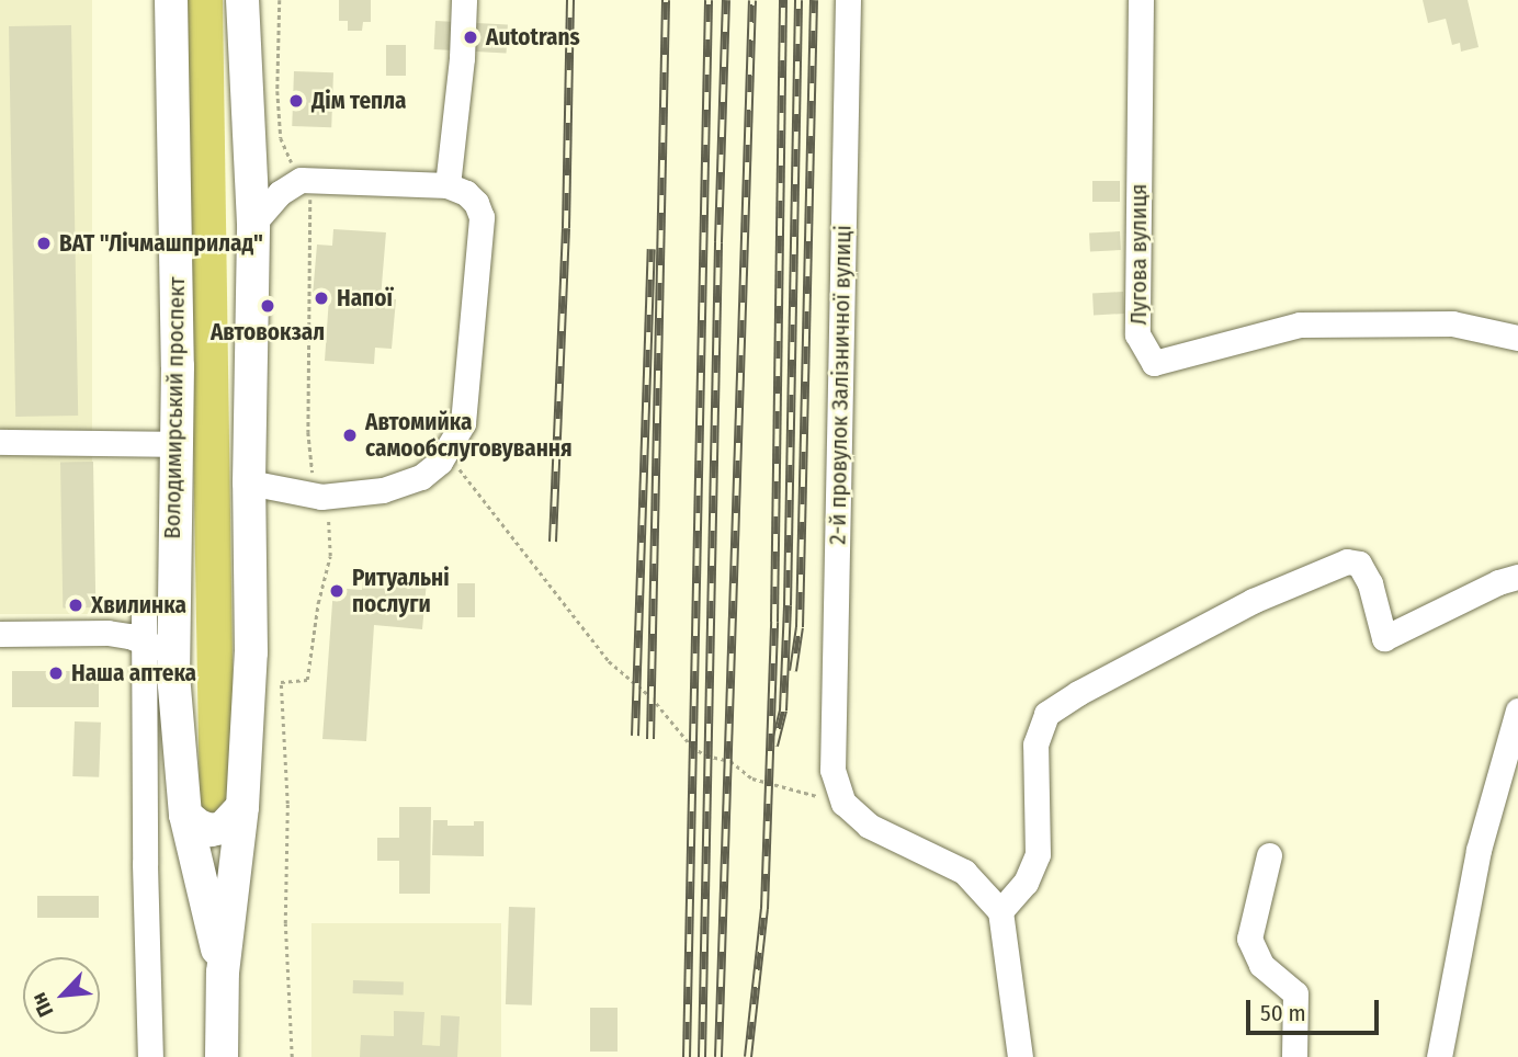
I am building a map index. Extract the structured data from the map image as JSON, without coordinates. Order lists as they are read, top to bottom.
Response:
{
  "streets": {
    "main road": ["Володимирський проспект"],
    "street": ["Лугова вулиця", "2-й провулок Залізничної вулиці"]
  },
  "places": [
    "Autotrans",
    "Дім тепла",
    "ВАТ \"Лічмашприлад\"",
    "Напої",
    "Автовокзал",
    "Автомийка самообслуговування",
    "Ритуальні послуги",
    "Хвилинка",
    "Наша аптека"
  ],
  "scale_bar": "50 m",
  "north": "bottom left"
}
